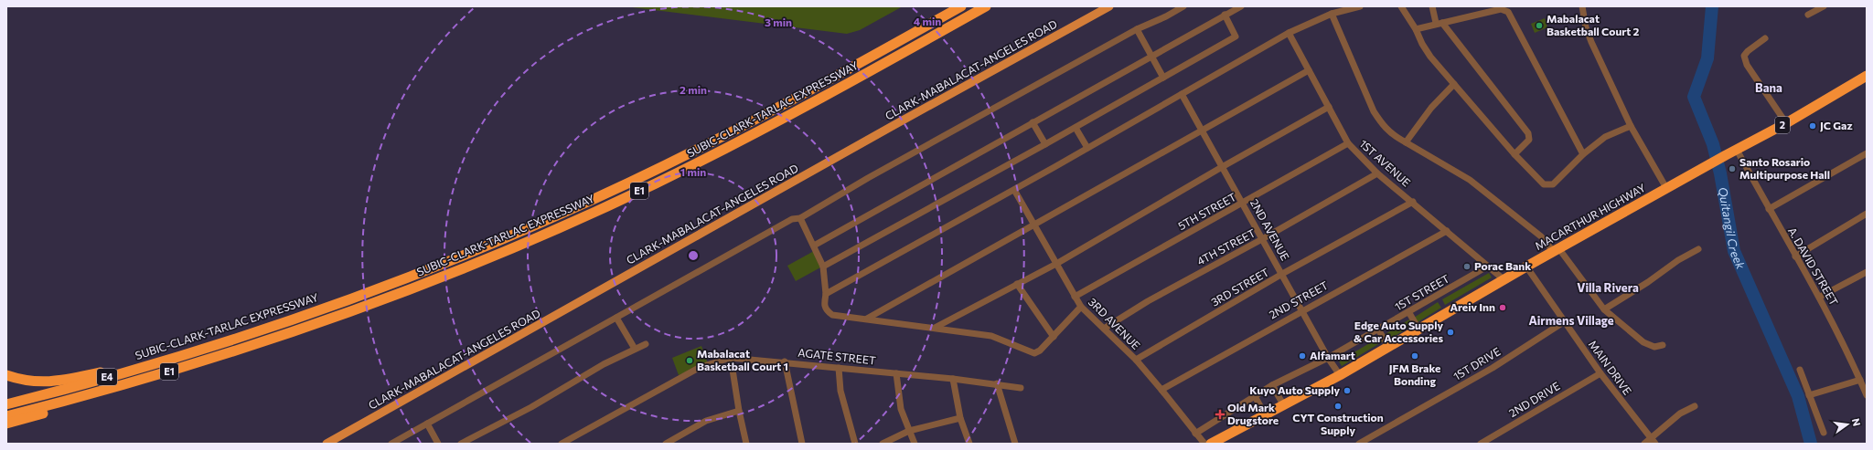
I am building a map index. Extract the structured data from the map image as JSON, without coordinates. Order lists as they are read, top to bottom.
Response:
{
  "streets": {
    "highway": [
      "SUBIC-CLARK-TARLAC EXPRESSWAY",
      "2",
      "E1",
      "MACARTHUR HIGHWAY",
      "E4"
    ],
    "main road": ["CLARK-MABALACAT-ANGELES ROAD"],
    "street": [
      "1ST AVENUE",
      "5TH STREET",
      "2ND AVENUE",
      "4TH STREET",
      "A. DAVID STREET",
      "3RD STREET",
      "1ST STREET",
      "2ND STREET",
      "3RD AVENUE",
      "AGATE STREET",
      "1ST DRIVE",
      "MAIN DRIVE",
      "2ND DRIVE"
    ]
  },
  "crossings": [
    ["1ST AVENUE", "5TH STREET"],
    ["1ST AVENUE", "MACARTHUR HIGHWAY"],
    ["1ST AVENUE", "4TH STREET"],
    ["1ST AVENUE", "3RD STREET"],
    ["1ST AVENUE", "1ST STREET"],
    ["1ST AVENUE", "2ND STREET"],
    ["5TH STREET", "2ND AVENUE"],
    ["5TH STREET", "3RD AVENUE"],
    ["MACARTHUR HIGHWAY", "2ND AVENUE"],
    ["MACARTHUR HIGHWAY", "A. DAVID STREET"],
    ["MACARTHUR HIGHWAY", "MAIN DRIVE"],
    ["2ND AVENUE", "4TH STREET"],
    ["2ND AVENUE", "3RD STREET"],
    ["2ND AVENUE", "1ST STREET"],
    ["2ND AVENUE", "2ND STREET"],
    ["4TH STREET", "3RD AVENUE"],
    ["3RD STREET", "3RD AVENUE"],
    ["1ST STREET", "3RD AVENUE"],
    ["2ND STREET", "3RD AVENUE"],
    ["1ST DRIVE", "MAIN DRIVE"],
    ["MAIN DRIVE", "2ND DRIVE"]
  ],
  "districts": ["Bana", "Villa Rivera", "Airmens Village"],
  "water": ["Quitangil Creek"],
  "places": {
    "other": [
      "Mabalacat Basketball Court 2",
      "JC Gaz",
      "Santo Rosario Multipurpose Hall",
      "Porac Bank",
      "Areiv Inn",
      "Edge Auto Supply & Car Accessories",
      "Alfamart",
      "JFM Brake Bonding",
      "Mabalacat Basketball Court 1",
      "Kuyo Auto Supply",
      "CYT Construction Supply"
    ],
    "health": ["Old Mark Drugstore"]
  },
  "north": "right",
  "rings": [
    "4 min",
    "3 min",
    "2 min",
    "1 min"
  ]
}
